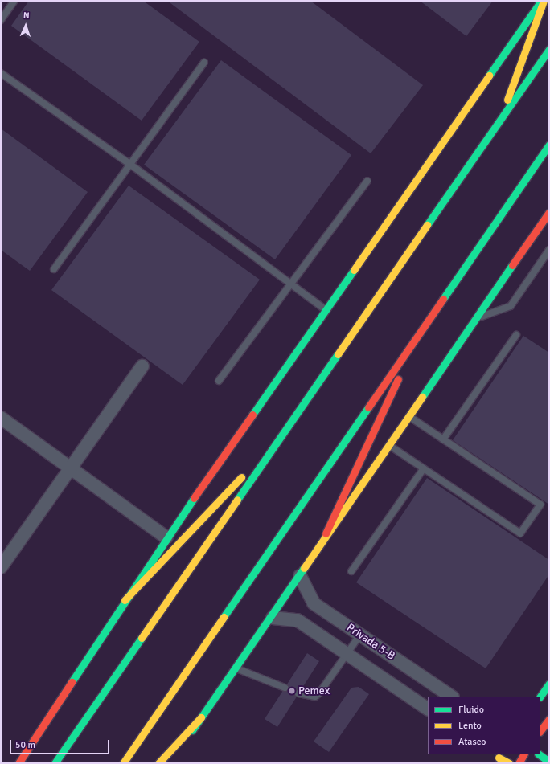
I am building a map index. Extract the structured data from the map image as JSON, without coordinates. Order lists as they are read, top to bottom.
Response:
{
  "streets": {
    "street": ["Privada 5-B"]
  },
  "places": ["Pemex"],
  "legend": ["Fluido", "Lento", "Atasco"],
  "scale_bar": "50 m",
  "north": "top"
}
